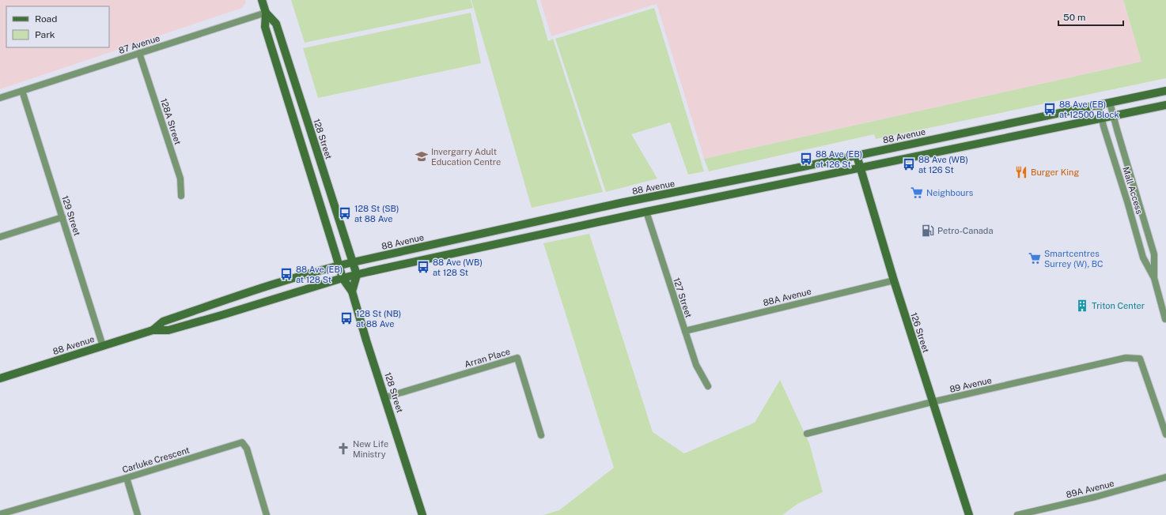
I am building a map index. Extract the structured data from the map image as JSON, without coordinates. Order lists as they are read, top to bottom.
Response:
{
  "streets": {
    "main road": ["88 Avenue", "128 Street", "126 Street"],
    "street": [
      "87 Avenue",
      "128A Street",
      "Mall Access",
      "129 Street",
      "88A Avenue",
      "127 Street",
      "Arran Place",
      "89 Avenue",
      "Carluke Crescent",
      "89A Avenue"
    ]
  },
  "crossings": [
    ["87 Avenue", "128A Street"],
    ["87 Avenue", "128 Street"],
    ["87 Avenue", "129 Street"],
    ["88 Avenue", "128 Street"],
    ["88 Avenue", "Mall Access"],
    ["88 Avenue", "129 Street"],
    ["88 Avenue", "127 Street"],
    ["88 Avenue", "126 Street"],
    ["128 Street", "Arran Place"],
    ["88A Avenue", "127 Street"],
    ["88A Avenue", "126 Street"],
    ["126 Street", "89 Avenue"]
  ],
  "places": {
    "bus stop": [
      "88 Ave (EB) at 12500 Block",
      "88 Ave (EB) at 126 St",
      "88 Ave (WB) at 126 St",
      "128 St (SB) at 88 Ave",
      "88 Ave (WB) at 128 St",
      "88 Ave (EB) at 128 St",
      "128 St (NB) at 88 Ave"
    ],
    "school or university": ["Invergarry Adult Education Centre"],
    "restaurant": ["Burger King"],
    "supermarket": ["Neighbours", "Smartcentres Surrey (W), BC"],
    "fuel station": ["Petro-Canada"],
    "building": ["Triton Center"],
    "church": ["New Life Ministry"]
  },
  "legend": ["Road", "Park"],
  "scale_bar": "50 m"
}
